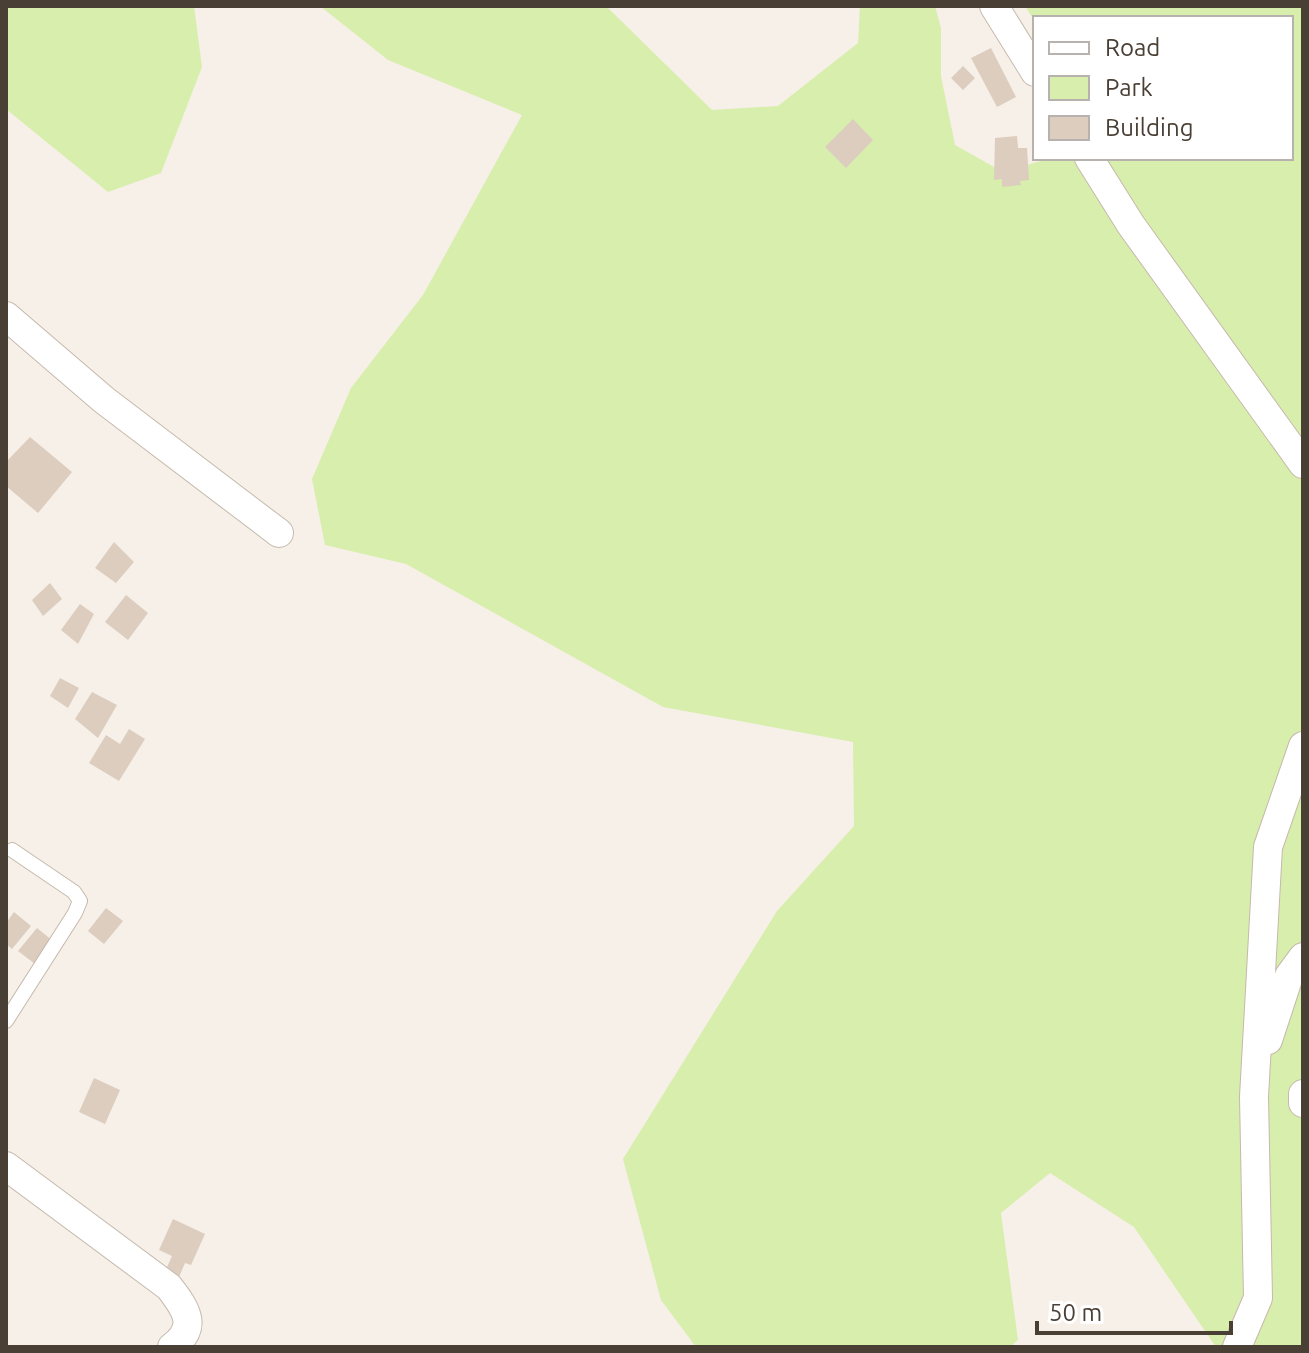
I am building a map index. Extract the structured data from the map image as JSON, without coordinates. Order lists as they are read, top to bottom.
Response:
{
  "legend": ["Road", "Park", "Building"],
  "scale_bar": "50 m"
}
